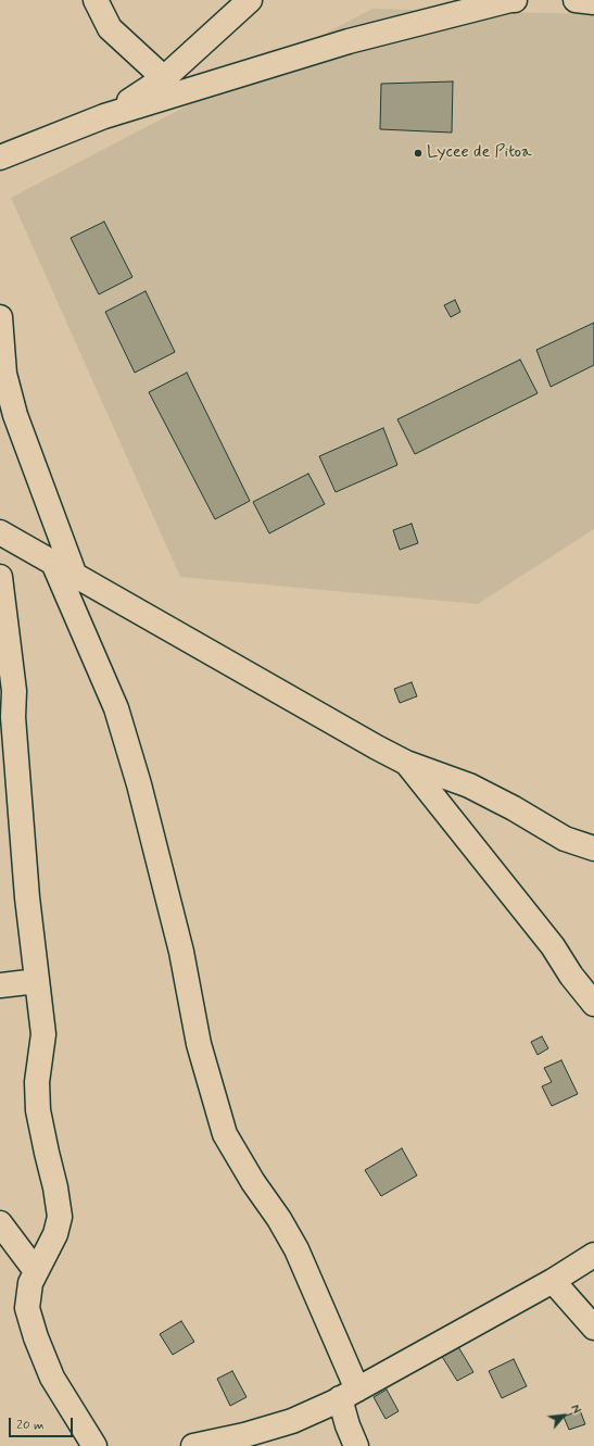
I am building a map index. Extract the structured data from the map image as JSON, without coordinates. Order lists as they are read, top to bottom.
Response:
{
  "places": ["Lycee de Pitoa"],
  "scale_bar": "20 m",
  "north": "top right"
}
